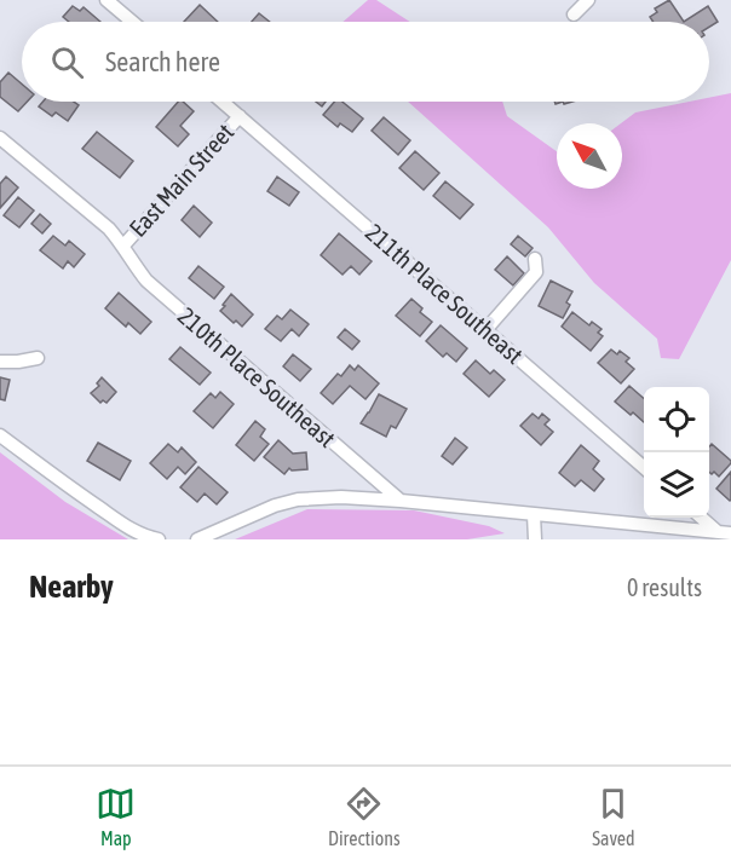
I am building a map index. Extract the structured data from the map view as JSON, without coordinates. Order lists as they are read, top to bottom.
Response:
{
  "streets": {
    "street": ["East Main Street", "211th Place Southeast", "210th Place Southeast"]
  },
  "crossings": [
    ["East Main Street", "211th Place Southeast"],
    ["East Main Street", "210th Place Southeast"]
  ],
  "north": "top left",
  "page": {
    "search": "Search here",
    "heading": ["Nearby", "0 results"],
    "nav": ["Map", "Directions", "Saved"]
  }
}
